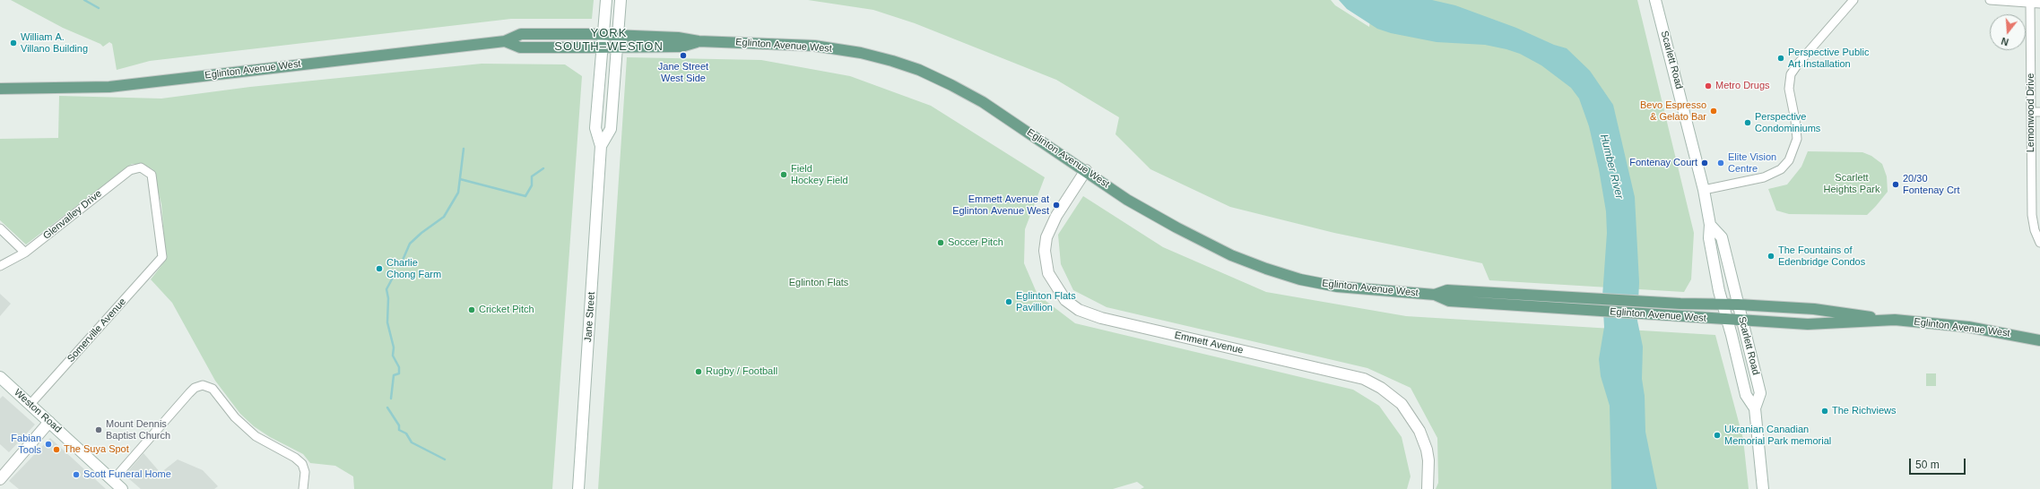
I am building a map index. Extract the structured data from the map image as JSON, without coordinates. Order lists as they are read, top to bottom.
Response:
{
  "streets": {
    "main road": [
      "Eglinton Avenue West",
      "Scarlett Road",
      "Jane Street",
      "Emmett Avenue",
      "Weston Road"
    ],
    "street": ["Lemonwood Drive", "Glenvalley Drive", "Somerville Avenue"]
  },
  "crossings": [
    ["Eglinton Avenue West", "Scarlett Road"],
    ["Eglinton Avenue West", "Jane Street"],
    ["Eglinton Avenue West", "Emmett Avenue"],
    ["Glenvalley Drive", "Somerville Avenue"],
    ["Somerville Avenue", "Weston Road"]
  ],
  "districts": ["YORK SOUTH–WESTON"],
  "water": ["Humber River"],
  "parks": ["Scarlett Heights Park", "Eglinton Flats"],
  "places": [
    "William A. Villano Building",
    "Jane Street West Side",
    "Perspective Public Art Installation",
    "Metro Drugs",
    "Bevo Espresso & Gelato Bar",
    "Perspective Condominiums",
    "Fontenay Court",
    "Elite Vision Centre",
    "Field Hockey Field",
    "20/30 Fontenay Crt",
    "Emmett Avenue at Eglinton Avenue West",
    "Soccer Pitch",
    "The Fountains of Edenbridge Condos",
    "Charlie Chong Farm",
    "Eglinton Flats Pavillion",
    "Cricket Pitch",
    "Rugby / Football",
    "The Richviews",
    "Mount Dennis Baptist Church",
    "Ukranian Canadian Memorial Park memorial",
    "Fabian Tools",
    "The Suya Spot",
    "Scott Funeral Home"
  ],
  "scale_bar": "50 m",
  "north": "bottom"
}
